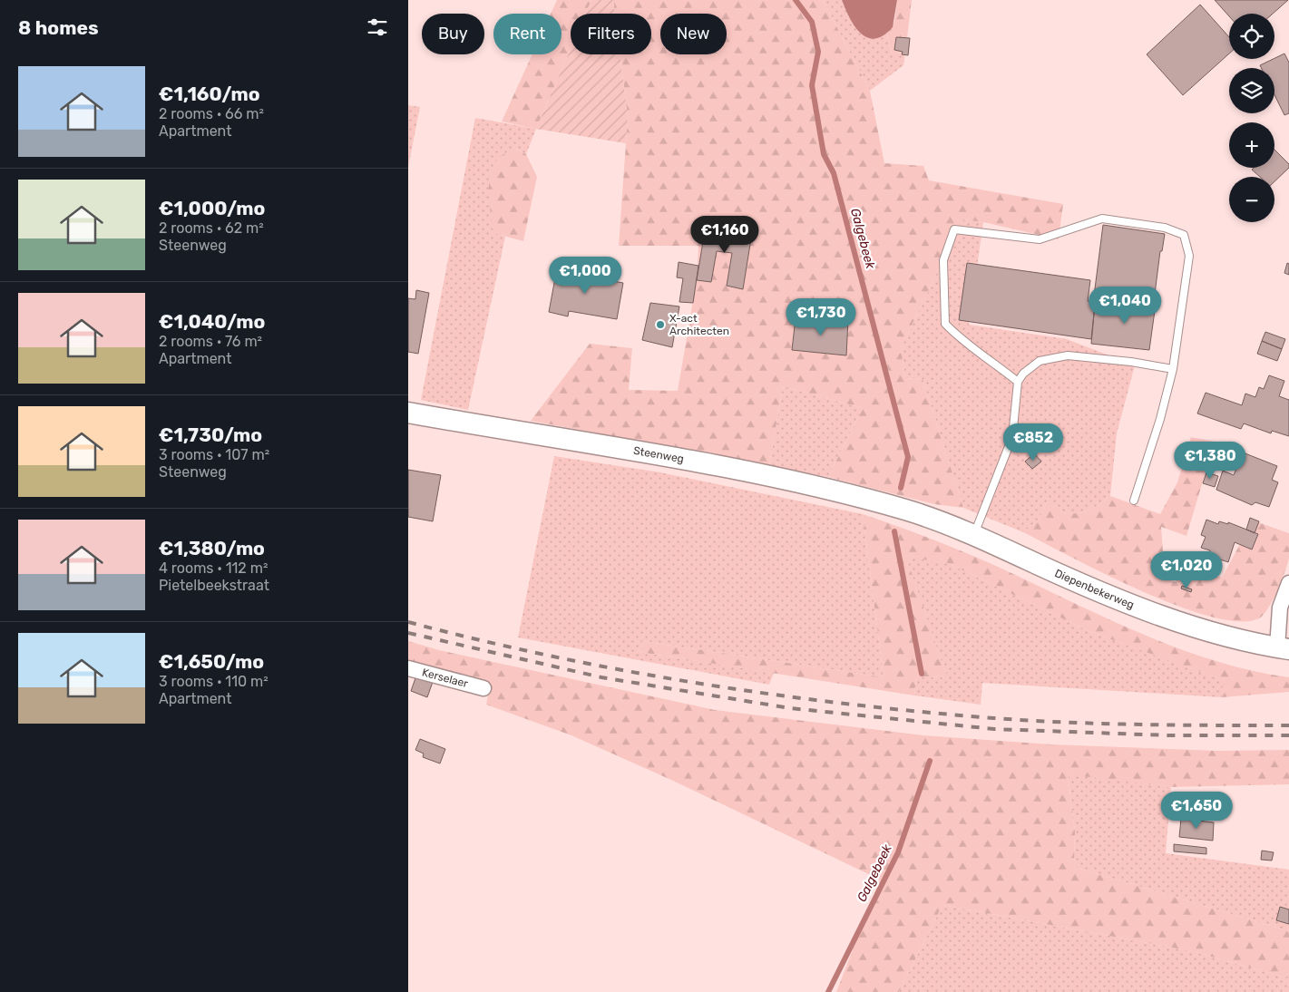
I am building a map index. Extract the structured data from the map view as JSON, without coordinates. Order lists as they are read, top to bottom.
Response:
{
  "streets": {
    "main road": ["Steenweg", "Diepenbekerweg"],
    "street": ["Kerselaer"]
  },
  "crossings": [
    ["Steenweg", "Diepenbekerweg"]
  ],
  "water": ["Galgebeek"],
  "places": ["X-act Architecten"],
  "page": {
    "heading": "8 homes",
    "map_buttons": ["+", "−"],
    "chip": [
      "Buy",
      "Rent",
      "Filters",
      "New"
    ],
    "list": [
      {
        "name": "€1,160/mo",
        "note": "2 rooms · 66 m² · Apartment"
      },
      {
        "name": "€1,000/mo",
        "note": "2 rooms · 62 m² · Steenweg"
      },
      {
        "name": "€1,040/mo",
        "note": "2 rooms · 76 m² · Apartment"
      },
      {
        "name": "€1,730/mo",
        "note": "3 rooms · 107 m² · Steenweg"
      },
      {
        "name": "€1,380/mo",
        "note": "4 rooms · 112 m² · Pietelbeekstraat"
      },
      {
        "name": "€1,650/mo",
        "note": "3 rooms · 110 m² · Apartment"
      }
    ],
    "price": [
      "€1,160",
      "€1,000",
      "€1,040",
      "€1,730",
      "€852",
      "€1,380",
      "€1,020",
      "€1,650"
    ]
  }
}
